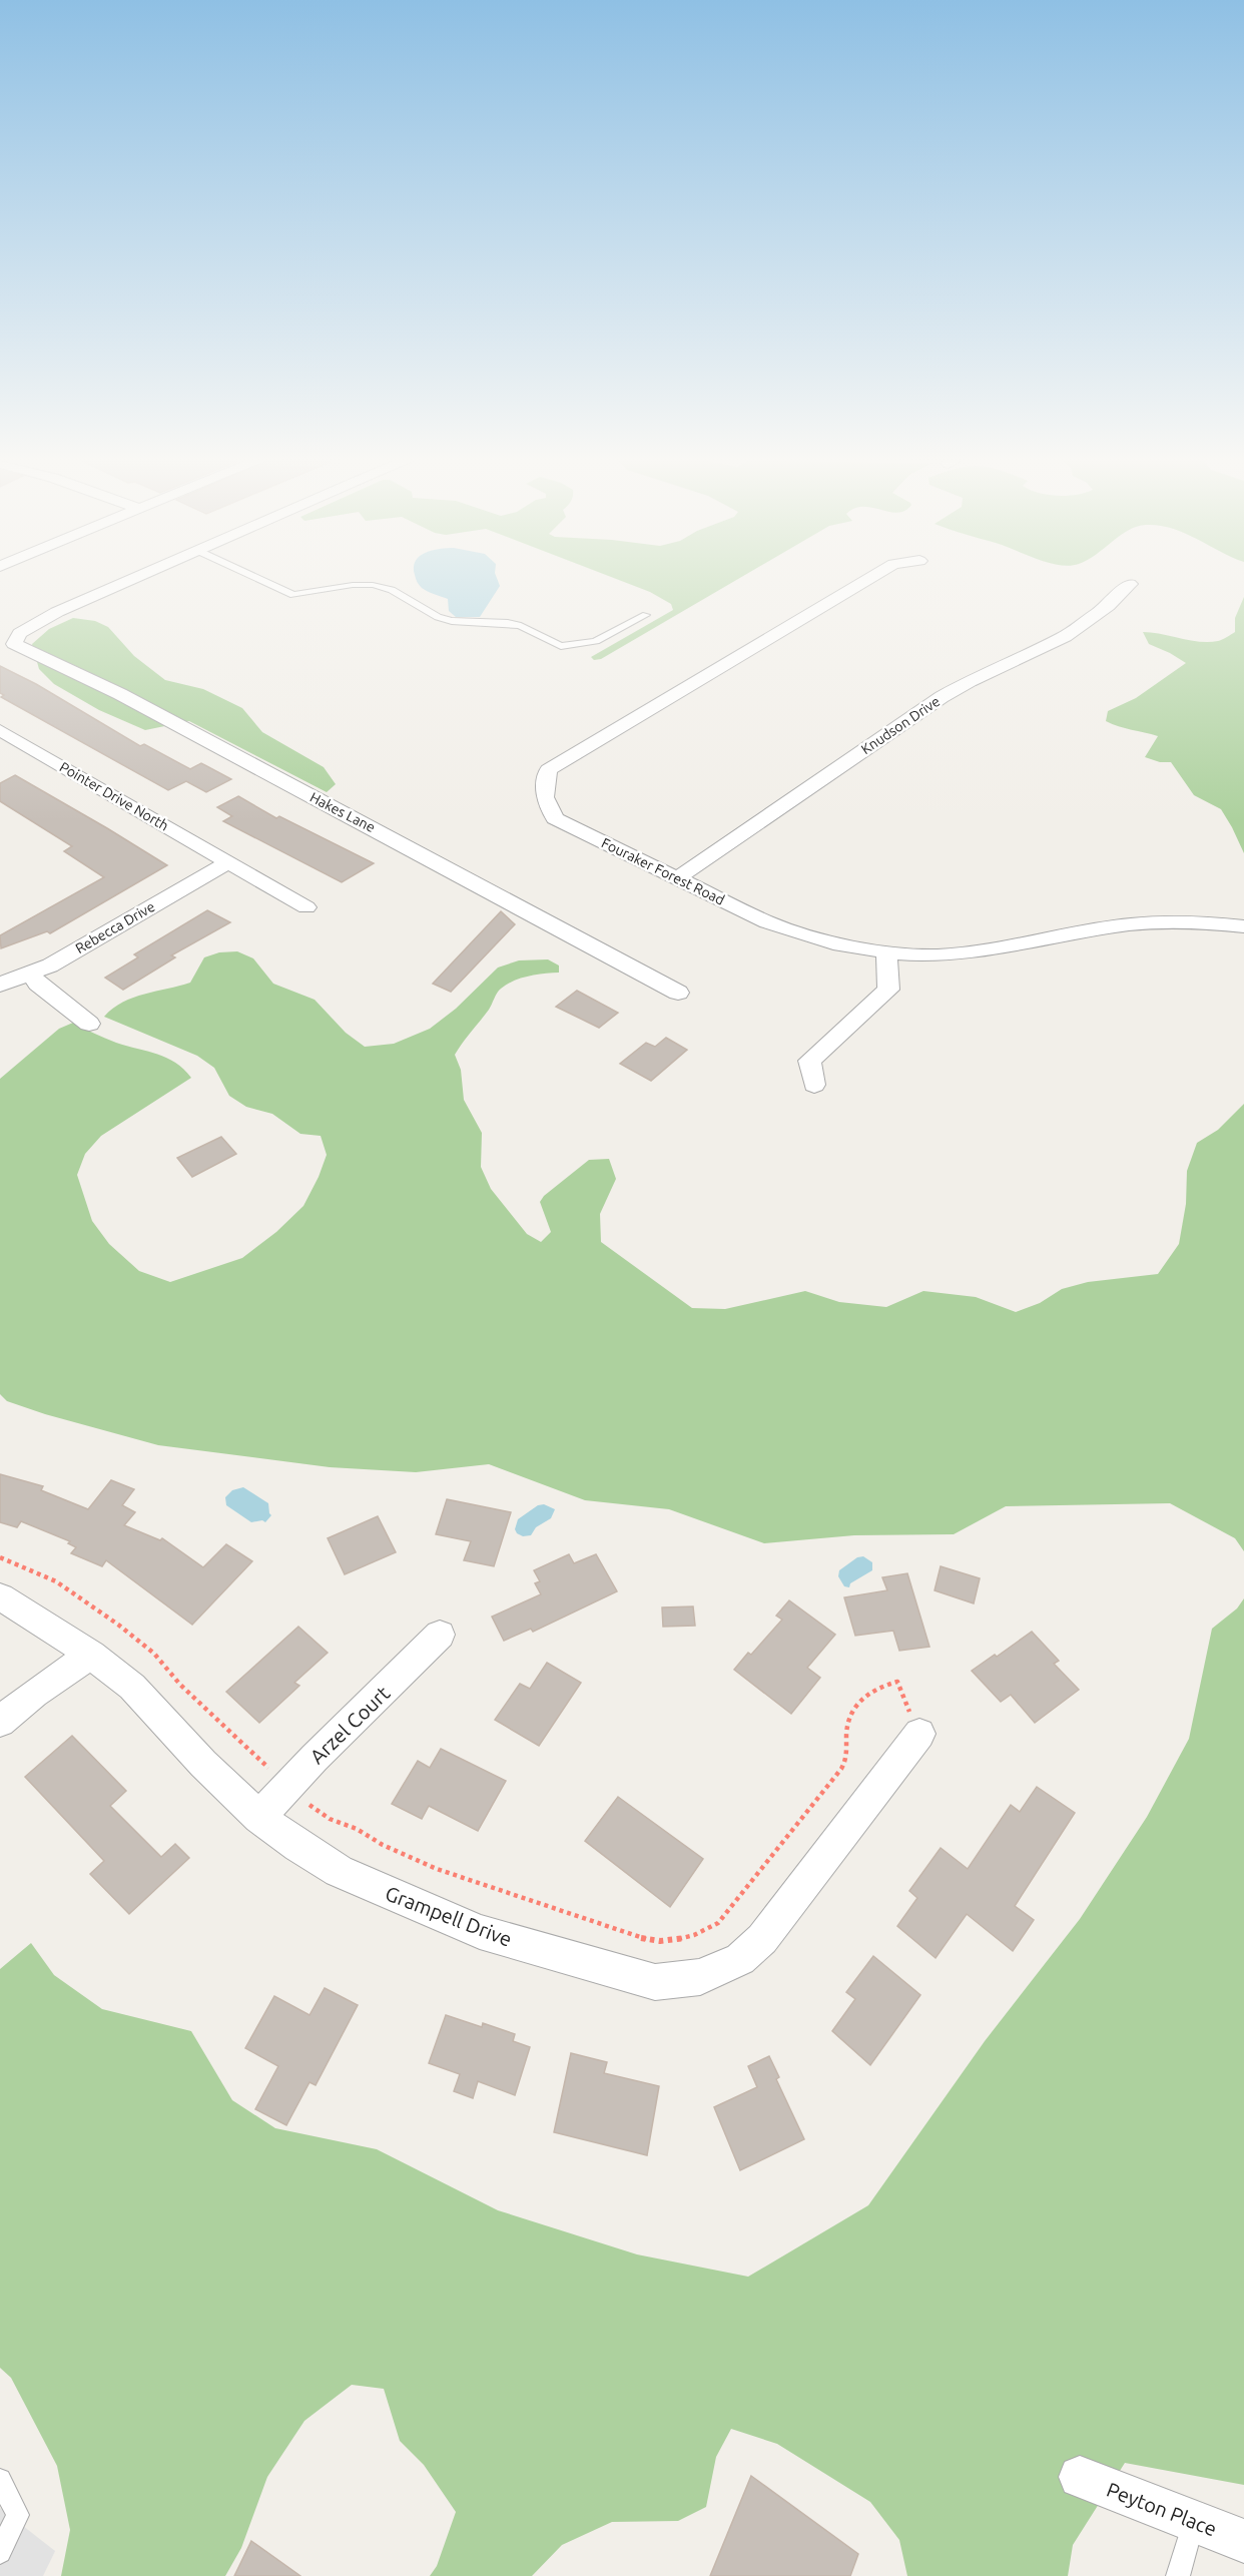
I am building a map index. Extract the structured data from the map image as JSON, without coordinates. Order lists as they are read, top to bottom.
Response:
{
  "streets": {
    "street": [
      "Knudson Drive",
      "Pointer Drive North",
      "Hakes Lane",
      "Fouraker Forest Road",
      "Rebecca Drive",
      "Arzel Court",
      "Grampell Drive",
      "Peyton Place"
    ]
  },
  "crossings": [
    ["Knudson Drive", "Fouraker Forest Road"],
    ["Pointer Drive North", "Rebecca Drive"],
    ["Arzel Court", "Grampell Drive"]
  ]
}
